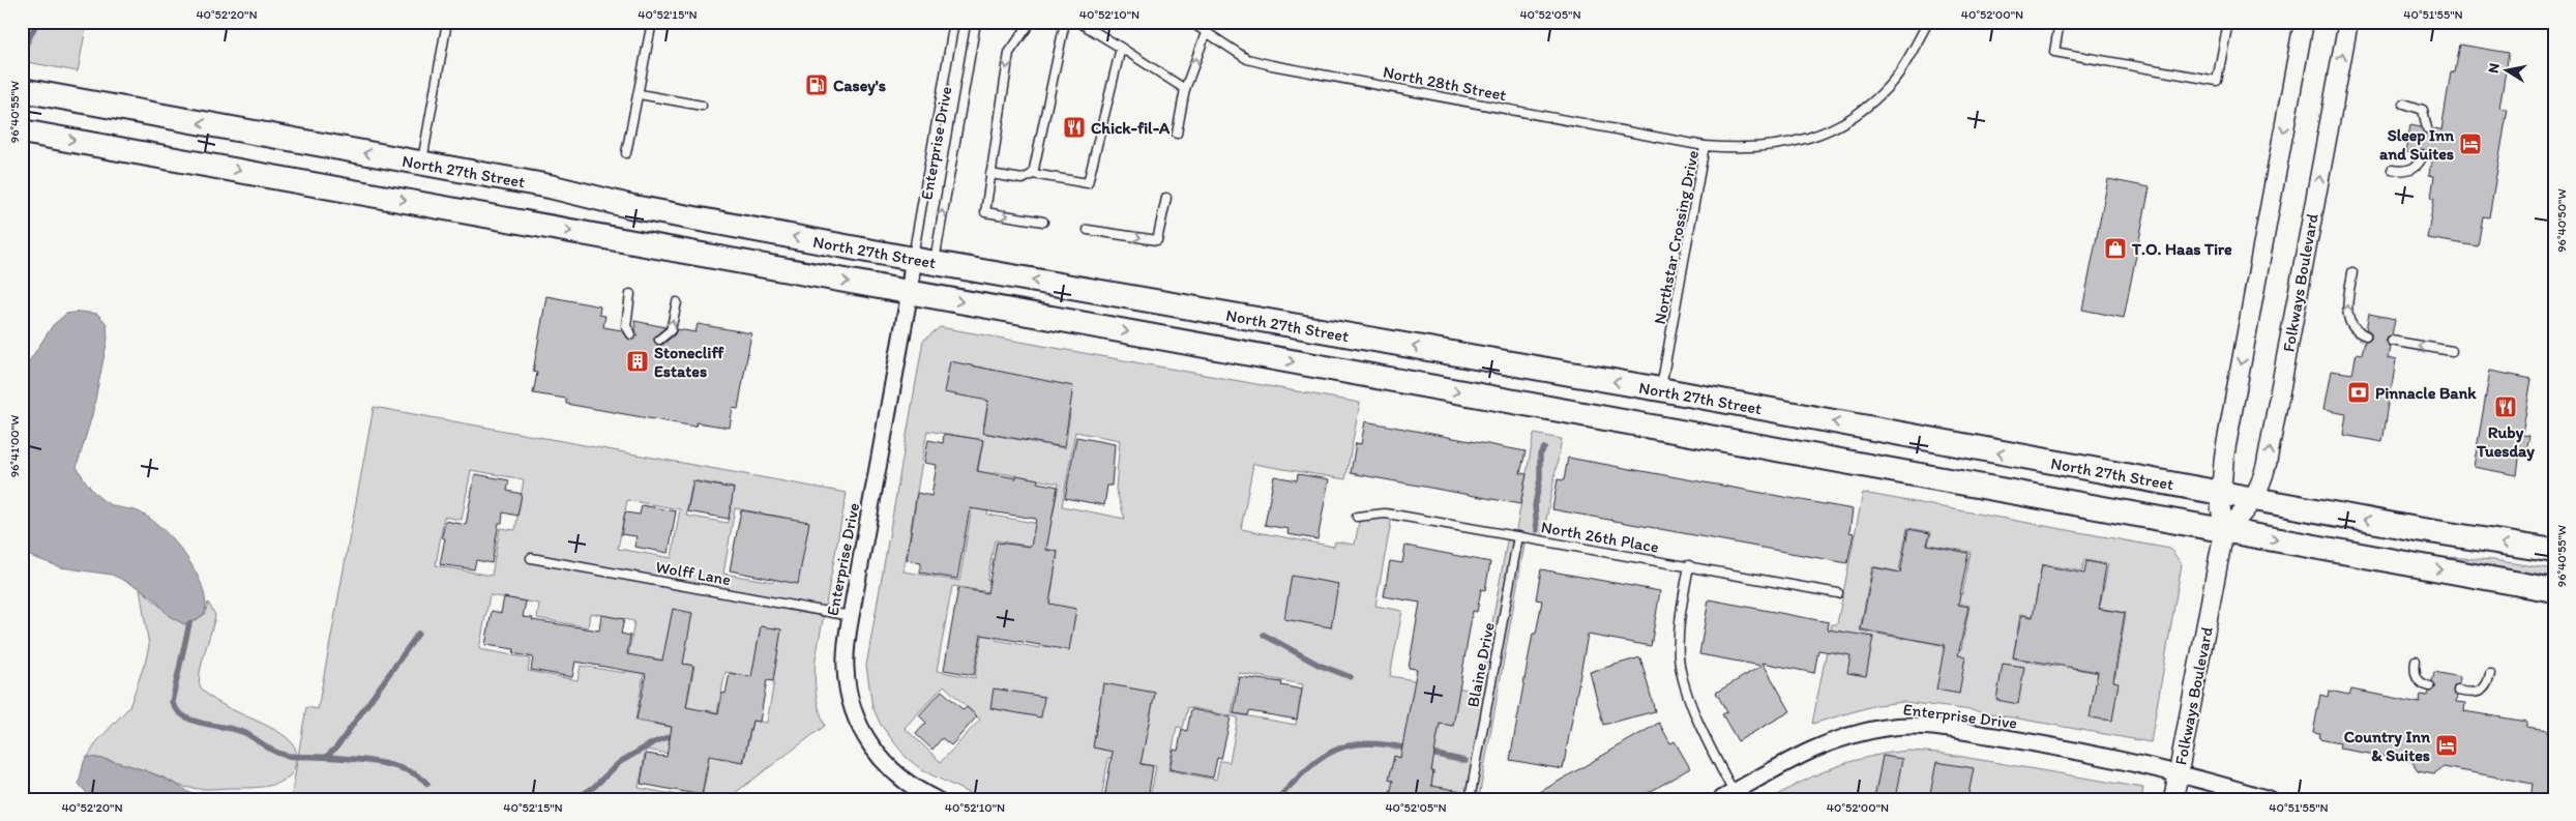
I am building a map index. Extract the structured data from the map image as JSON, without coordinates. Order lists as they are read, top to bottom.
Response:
{
  "streets": {
    "main road": ["North 27th Street"],
    "street": ["Enterprise Drive", "Folkways Boulevard"],
    "lane": [
      "North 28th Street",
      "Northstar Crossing Drive",
      "North 26th Place",
      "Wolff Lane",
      "Blaine Drive"
    ]
  },
  "crossings": [
    ["North 28th Street", "Northstar Crossing Drive"],
    ["Enterprise Drive", "North 27th Street"],
    ["Enterprise Drive", "Folkways Boulevard"],
    ["Enterprise Drive", "Wolff Lane"],
    ["North 27th Street", "Northstar Crossing Drive"],
    ["North 27th Street", "Folkways Boulevard"],
    ["North 26th Place", "Blaine Drive"]
  ],
  "places": {
    "fuel station": ["Casey's"],
    "restaurant": ["Chick-fil-A", "Ruby Tuesday"],
    "hotel": ["Sleep Inn and Suites", "Country Inn & Suites"],
    "shop": ["T.O. Haas Tire"],
    "building": ["Stonecliff Estates"],
    "bank": ["Pinnacle Bank"]
  },
  "north": "left",
  "coordinates": [
    "40°52'20\"N",
    "40°52'15\"N",
    "40°52'10\"N",
    "40°52'05\"N",
    "40°52'00\"N",
    "40°51'55\"N",
    "96°40'55\"W",
    "96°40'50\"W",
    "96°41'00\"W"
  ]
}
